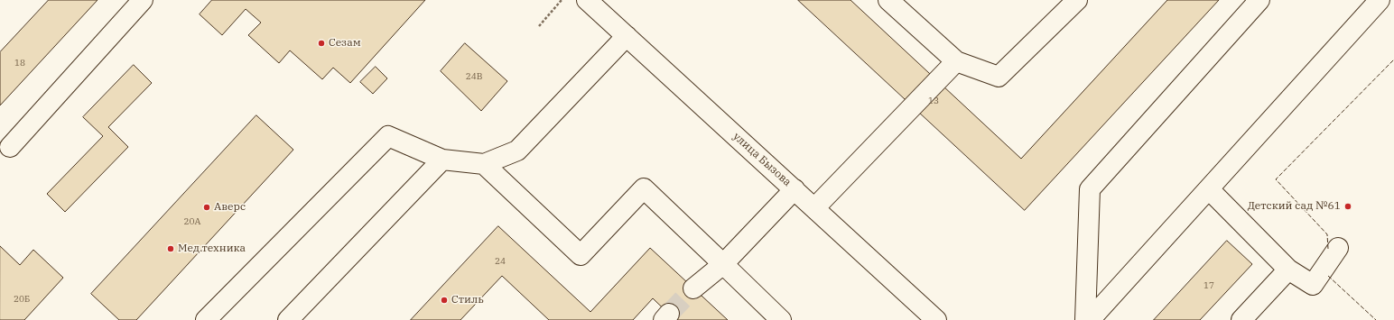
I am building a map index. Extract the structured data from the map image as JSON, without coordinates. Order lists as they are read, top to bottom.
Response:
{
  "streets": {
    "street": ["улица Бызова"]
  },
  "places": [
    "Сезам",
    "Детский сад №61",
    "Аверс",
    "Мед.техника",
    "Стиль"
  ],
  "house_numbers": [
    "18",
    "24В",
    "13",
    "20А",
    "24",
    "17",
    "20Б"
  ]
}
